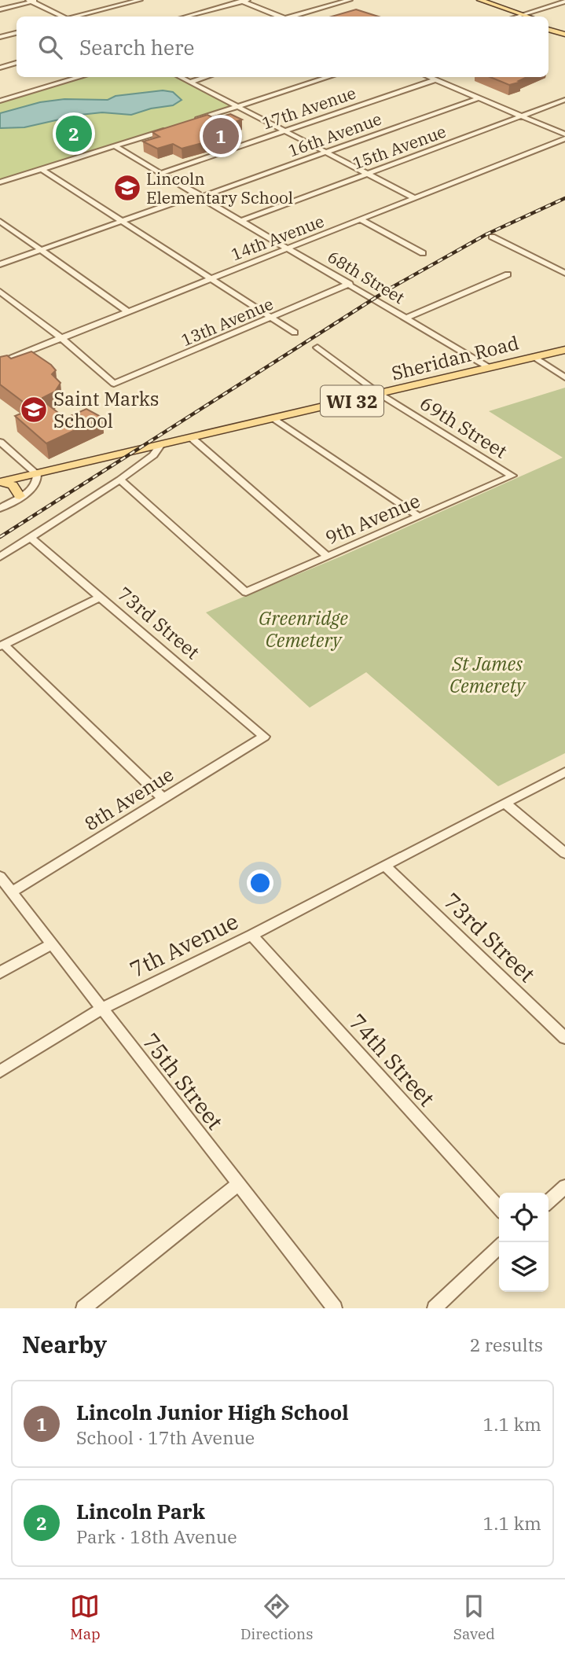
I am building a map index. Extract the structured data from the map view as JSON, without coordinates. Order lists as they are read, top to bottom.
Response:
{
  "streets": {
    "main road": ["Sheridan Road", "WI 32"],
    "street": [
      "17th Avenue",
      "16th Avenue",
      "15th Avenue",
      "14th Avenue",
      "68th Street",
      "13th Avenue",
      "69th Street",
      "9th Avenue",
      "73rd Street",
      "8th Avenue",
      "7th Avenue",
      "74th Street",
      "75th Street"
    ]
  },
  "crossings": [
    ["17th Avenue", "68th Street"],
    ["16th Avenue", "68th Street"],
    ["15th Avenue", "68th Street"],
    ["14th Avenue", "68th Street"],
    ["68th Street", "13th Avenue"],
    ["68th Street", "Sheridan Road"],
    ["Sheridan Road", "69th Street"],
    ["69th Street", "9th Avenue"],
    ["73rd Street", "8th Avenue"],
    ["73rd Street", "7th Avenue"],
    ["8th Avenue", "75th Street"],
    ["7th Avenue", "74th Street"],
    ["7th Avenue", "75th Street"]
  ],
  "parks": ["Greenridge Cemetery", "St James Cemerety"],
  "places": {
    "school or university": ["Lincoln Elementary School", "Saint Marks School"]
  },
  "page": {
    "search": "Search here",
    "pins": ["2", "1"],
    "heading": ["Nearby", "2 results"],
    "list": [
      {
        "mark": "1",
        "name": "Lincoln Junior High School",
        "note": "School · 17th Avenue",
        "value": "1.1 km"
      },
      {
        "mark": "2",
        "name": "Lincoln Park",
        "note": "Park · 18th Avenue",
        "value": "1.1 km"
      }
    ],
    "nav": ["Map", "Directions", "Saved"]
  }
}
